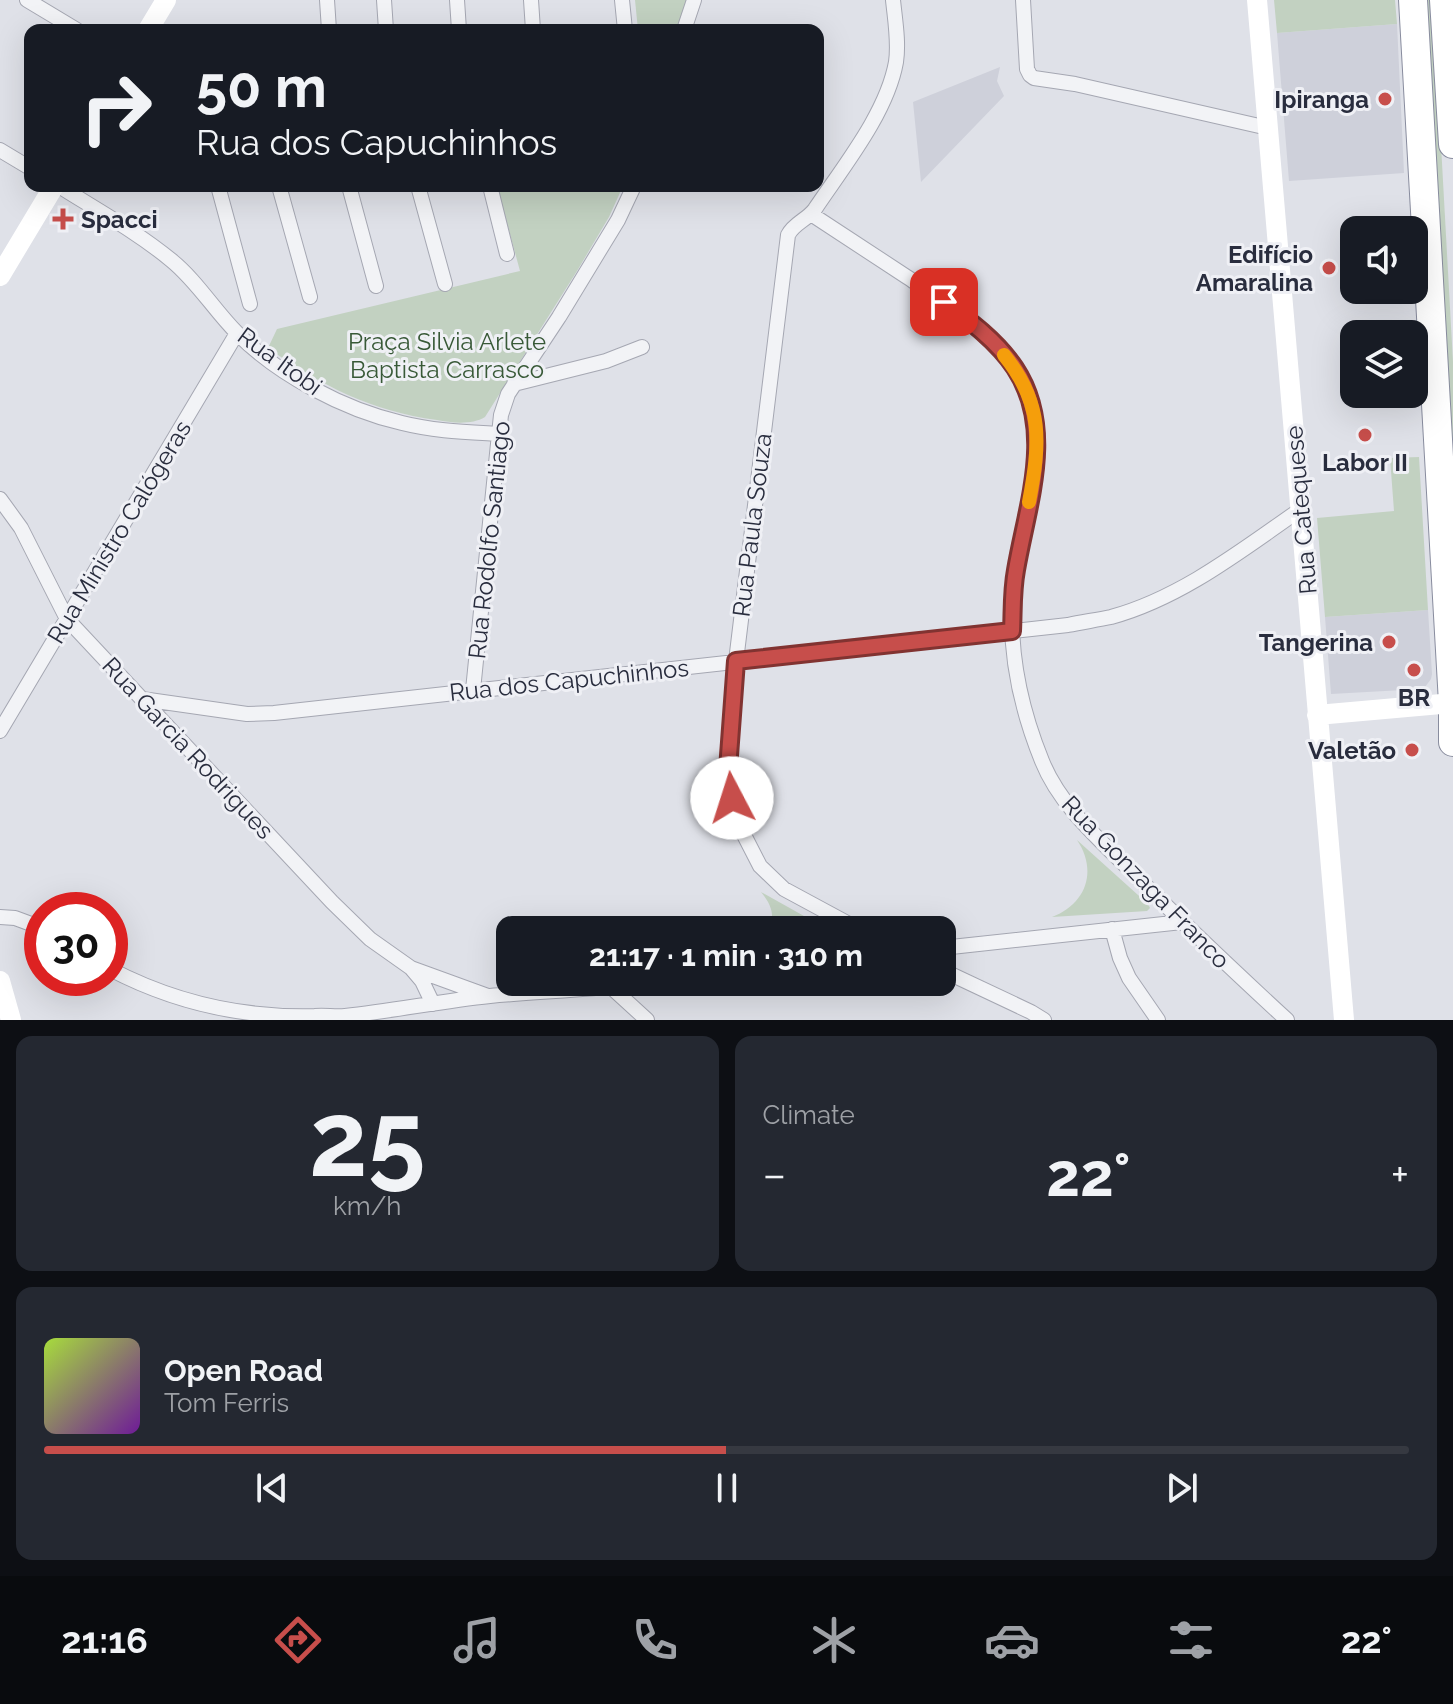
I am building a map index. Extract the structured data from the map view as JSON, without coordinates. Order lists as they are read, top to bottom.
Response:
{
  "streets": {
    "main road": ["Rua Catequese"],
    "street": [
      "Rua Itobi",
      "Rua Paula Souza",
      "Rua Ministro Calógeras",
      "Rua Rodolfo Santiago",
      "Rua dos Capuchinhos",
      "Rua Garcia Rodrigues",
      "Rua Gonzaga Franco"
    ]
  },
  "crossings": [
    ["Rua Itobi", "Rua Ministro Calógeras"],
    ["Rua Itobi", "Rua Rodolfo Santiago"],
    ["Rua Catequese", "Rua dos Capuchinhos"],
    ["Rua Paula Souza", "Rua dos Capuchinhos"],
    ["Rua Paula Souza", "Rua Gonzaga Franco"],
    ["Rua Ministro Calógeras", "Rua Garcia Rodrigues"],
    ["Rua Rodolfo Santiago", "Rua dos Capuchinhos"],
    ["Rua dos Capuchinhos", "Rua Garcia Rodrigues"],
    ["Rua dos Capuchinhos", "Rua Gonzaga Franco"]
  ],
  "parks": ["Praça Silvia Arlete Baptista Carrasco"],
  "places": {
    "other": [
      "Ipiranga",
      "Edifício Amaralina",
      "Labor II",
      "Tangerina",
      "BR",
      "Valetão"
    ],
    "health": ["Spacci"]
  },
  "page": {
    "turn": ["50 m", "Rua dos Capuchinhos"],
    "limit": "30",
    "trip": "21:17 · 1 min · 310 m",
    "tile": [
      ["25", "km/h"],
      "Climate"
    ],
    "heat": ["−", "22°", "+"],
    "song": ["Open Road", "Tom Ferris"],
    "tabs": ["21:16", "22°"]
  }
}
